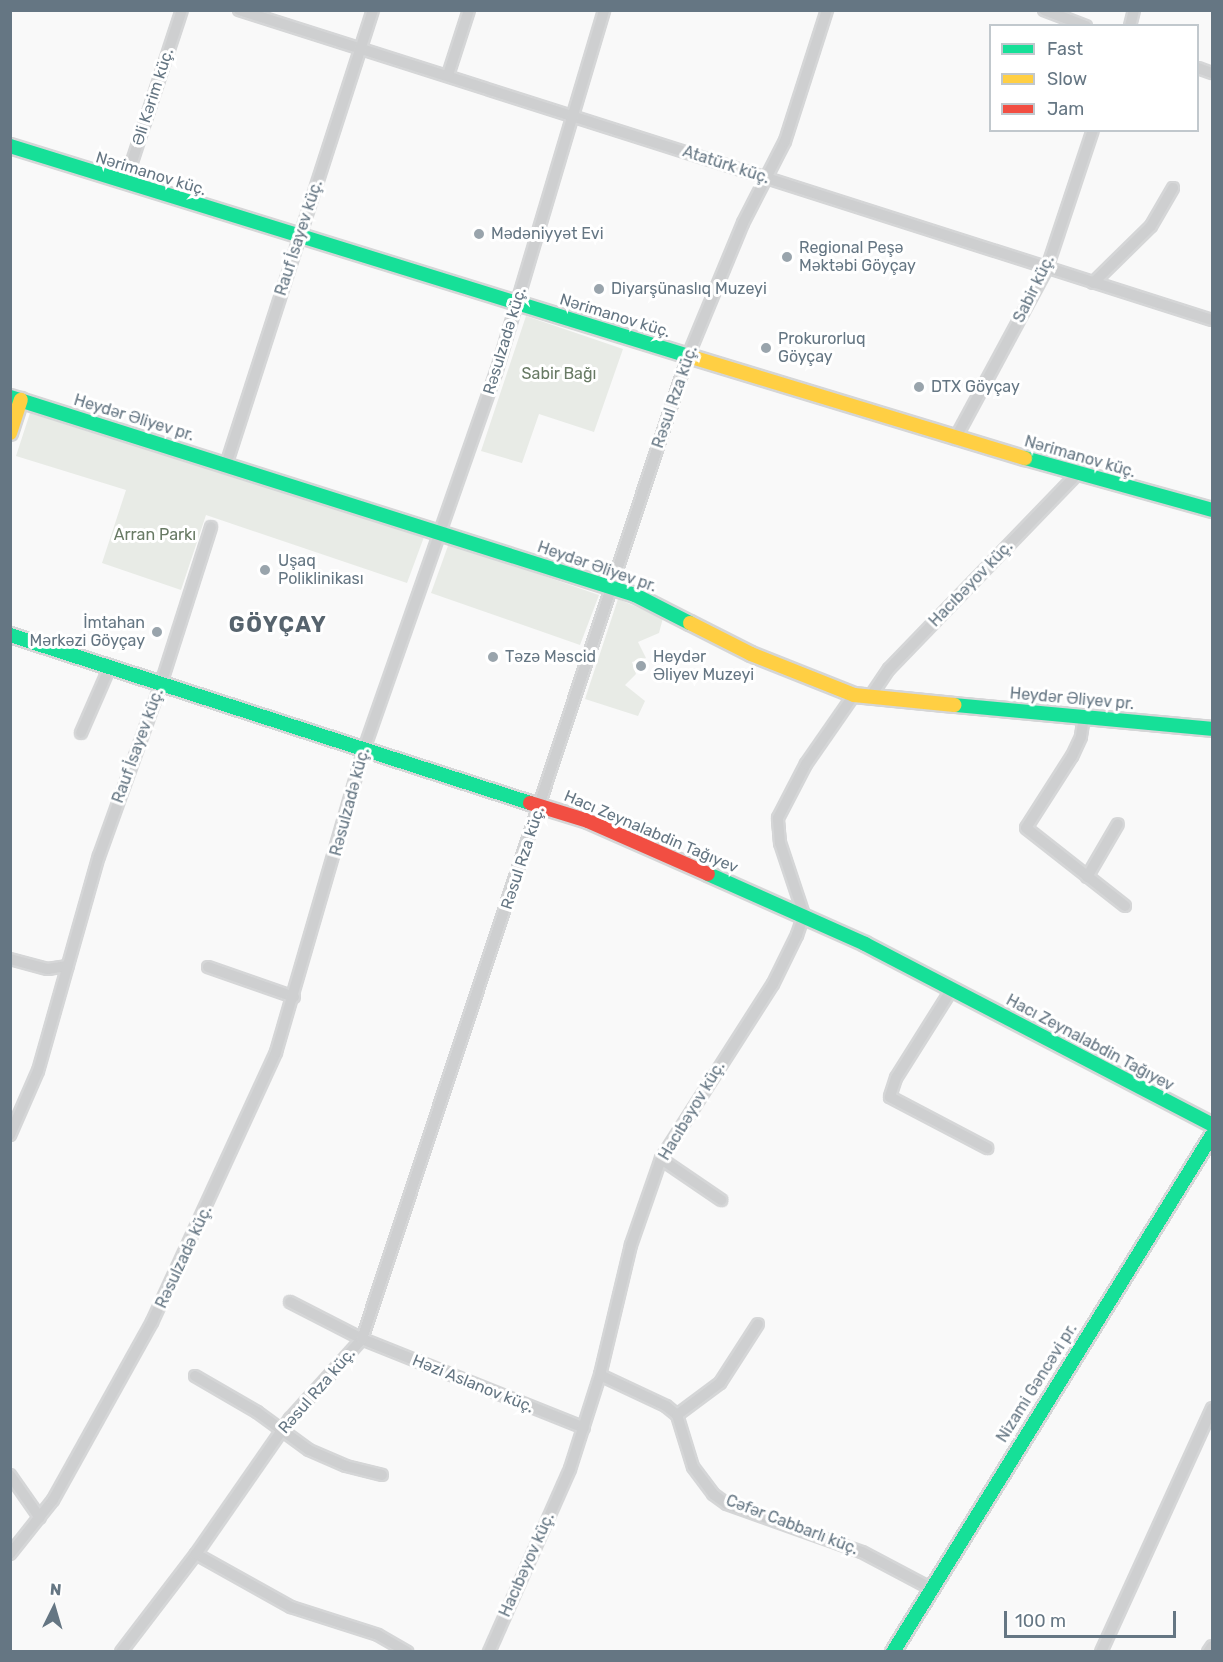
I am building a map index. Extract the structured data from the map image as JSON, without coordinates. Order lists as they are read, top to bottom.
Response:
{
  "streets": {
    "street": [
      "Əli Kərim küç.",
      "Atatürk küç.",
      "Nərimanov küç.",
      "Rauf İsayev küç.",
      "Sabir küç.",
      "Rəsulzadə küç.",
      "Rəsul Rza küç.",
      "Heydər Əliyev pr.",
      "Hacıbəyov küç.",
      "Hacı Zeynalabdin Tağıyev",
      "Nizami Gəncəvi pr.",
      "Həzi Aslanov küç.",
      "Cəfər Cabbarlı küç."
    ]
  },
  "crossings": [
    ["Əli Kərim küç.", "Nərimanov küç."],
    ["Atatürk küç.", "Rauf İsayev küç."],
    ["Atatürk küç.", "Sabir küç."],
    ["Atatürk küç.", "Rəsulzadə küç."],
    ["Atatürk küç.", "Rəsul Rza küç."],
    ["Nərimanov küç.", "Rauf İsayev küç."],
    ["Nərimanov küç.", "Sabir küç."],
    ["Nərimanov küç.", "Rəsulzadə küç."],
    ["Nərimanov küç.", "Rəsul Rza küç."],
    ["Nərimanov küç.", "Hacıbəyov küç."],
    ["Rauf İsayev küç.", "Heydər Əliyev pr."],
    ["Rauf İsayev küç.", "Hacı Zeynalabdin Tağıyev"],
    ["Rəsulzadə küç.", "Heydər Əliyev pr."],
    ["Rəsulzadə küç.", "Hacı Zeynalabdin Tağıyev"],
    ["Rəsul Rza küç.", "Heydər Əliyev pr."],
    ["Rəsul Rza küç.", "Hacı Zeynalabdin Tağıyev"],
    ["Rəsul Rza küç.", "Həzi Aslanov küç."],
    ["Heydər Əliyev pr.", "Hacıbəyov küç."],
    ["Hacıbəyov küç.", "Hacı Zeynalabdin Tağıyev"],
    ["Hacıbəyov küç.", "Həzi Aslanov küç."],
    ["Nizami Gəncəvi pr.", "Cəfər Cabbarlı küç."]
  ],
  "districts": ["GÖYÇAY"],
  "parks": ["Sabir Bağı", "Arran Parkı"],
  "places": [
    "Mədəniyyət Evi",
    "Regional Peşə Məktəbi Göyçay",
    "Diyarşünaslıq Muzeyi",
    "Prokurorluq Göyçay",
    "DTX Göyçay",
    "Uşaq Poliklinikası",
    "İmtahan Mərkəzi Göyçay",
    "Təzə Məscid",
    "Heydər Əliyev Muzeyi"
  ],
  "legend": ["Fast", "Slow", "Jam"],
  "scale_bar": "100 m",
  "north": "top"
}
